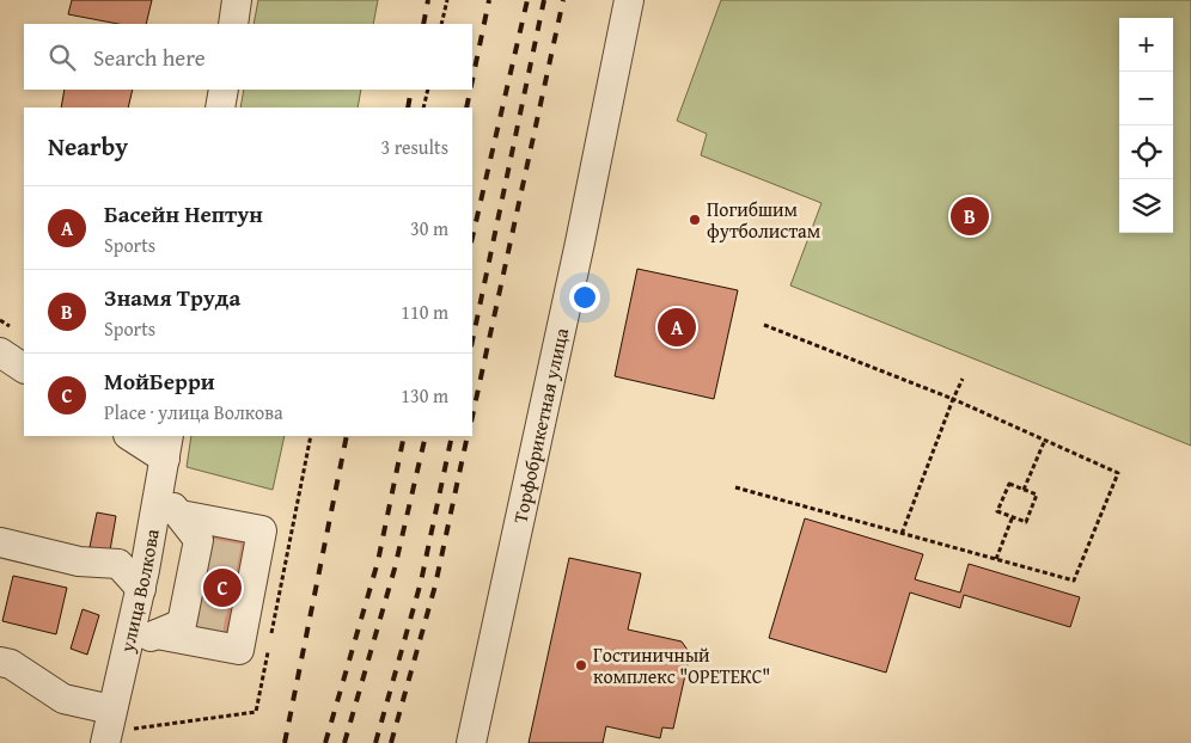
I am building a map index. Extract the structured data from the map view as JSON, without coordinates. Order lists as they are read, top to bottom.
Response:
{
  "streets": {
    "street": ["Торфобрикетная улица", "улица Волкова"]
  },
  "places": ["Погибшим футболистам", "Гостиничный комплекс \"ОРЕТЕКС\""],
  "page": {
    "map_buttons": ["+", "−"],
    "search": "Search here",
    "heading": ["Nearby", "3 results"],
    "list": [
      {
        "mark": "A",
        "name": "Басейн Нептун",
        "note": "Sports",
        "value": "30 m"
      },
      {
        "mark": "B",
        "name": "Знамя Труда",
        "note": "Sports",
        "value": "110 m"
      },
      {
        "mark": "C",
        "name": "МойБерри",
        "note": "Place · улица Волкова",
        "value": "130 m"
      }
    ],
    "pins": ["B", "A", "C"]
  }
}
